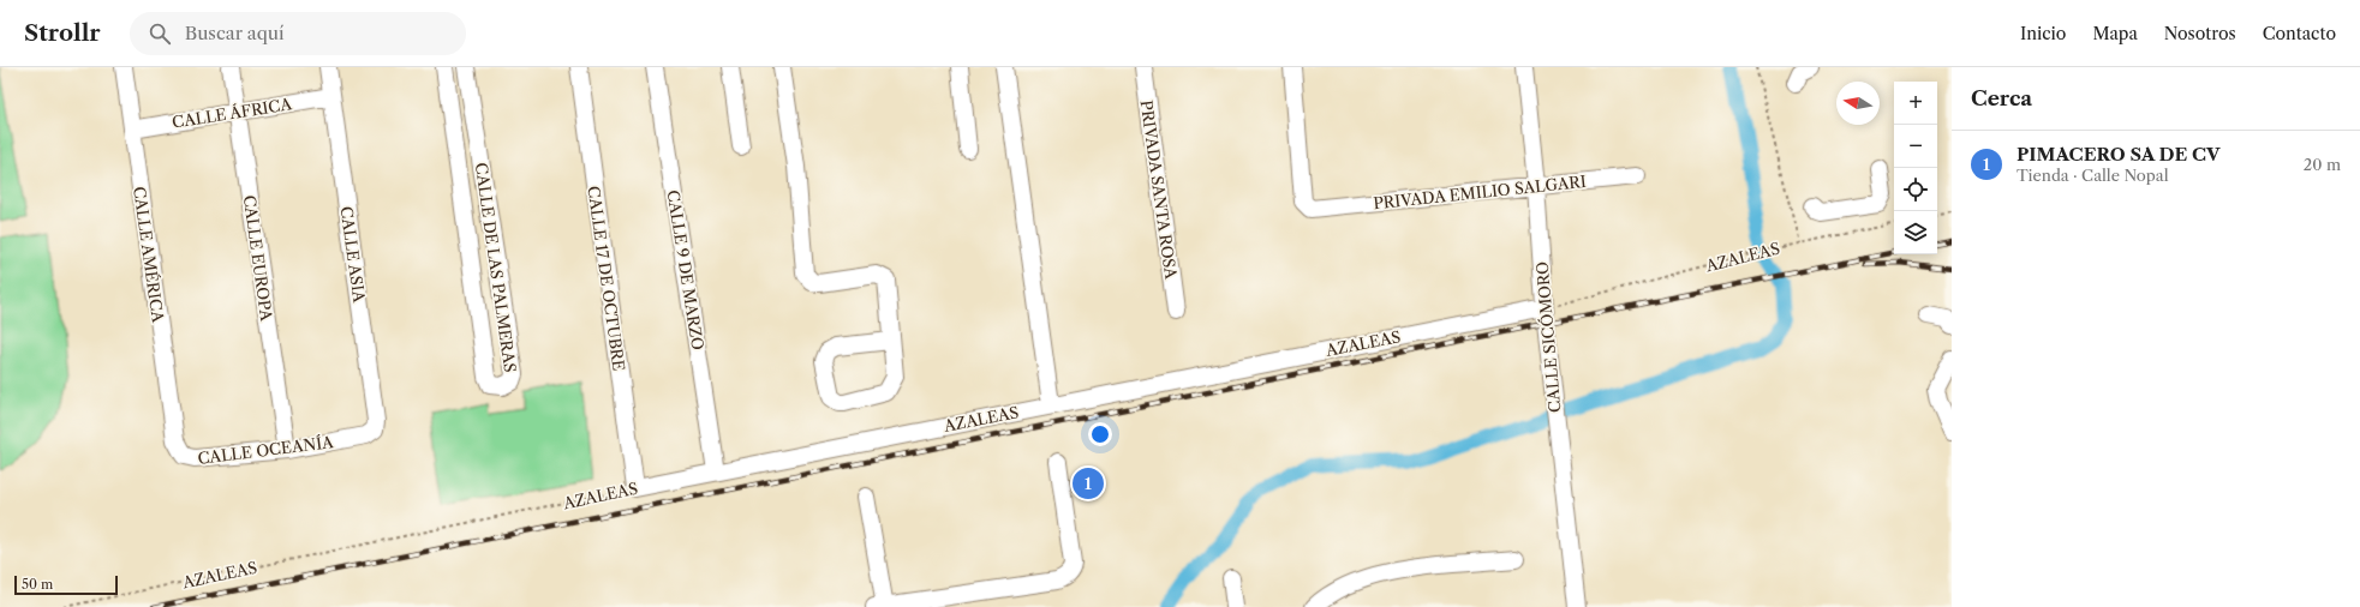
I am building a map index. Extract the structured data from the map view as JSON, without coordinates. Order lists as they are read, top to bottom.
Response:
{
  "streets": {
    "street": [
      "CALLE ÁFRICA",
      "PRIVADA SANTA ROSA",
      "PRIVADA EMILIO SALGARI",
      "CALLE AMÉRICA",
      "CALLE ASIA",
      "AZALEAS",
      "CALLE EUROPA",
      "CALLE DE LAS PALMERAS",
      "CALLE 9 DE MARZO",
      "CALLE 17 DE OCTUBRE",
      "CALLE SICÓMORO",
      "CALLE OCEANÍA"
    ]
  },
  "crossings": [
    ["CALLE ÁFRICA", "CALLE AMÉRICA"],
    ["CALLE ÁFRICA", "CALLE ASIA"],
    ["CALLE ÁFRICA", "CALLE EUROPA"],
    ["PRIVADA EMILIO SALGARI", "CALLE SICÓMORO"],
    ["CALLE AMÉRICA", "CALLE OCEANÍA"],
    ["CALLE ASIA", "CALLE OCEANÍA"],
    ["AZALEAS", "CALLE 9 DE MARZO"],
    ["AZALEAS", "CALLE 17 DE OCTUBRE"],
    ["AZALEAS", "CALLE SICÓMORO"],
    ["CALLE EUROPA", "CALLE OCEANÍA"]
  ],
  "scale_bar": "50 m",
  "north": "left",
  "page": {
    "header": "Strollr",
    "search": "Buscar aquí",
    "nav": [
      "Inicio",
      "Mapa",
      "Nosotros",
      "Contacto"
    ],
    "heading": "Cerca",
    "map_buttons": ["+", "−"],
    "list": [
      {
        "mark": "1",
        "name": "PIMACERO SA DE CV",
        "note": "Tienda · Calle Nopal",
        "value": "20 m"
      }
    ],
    "pins": "1",
    "scale": "50 m"
  }
}
